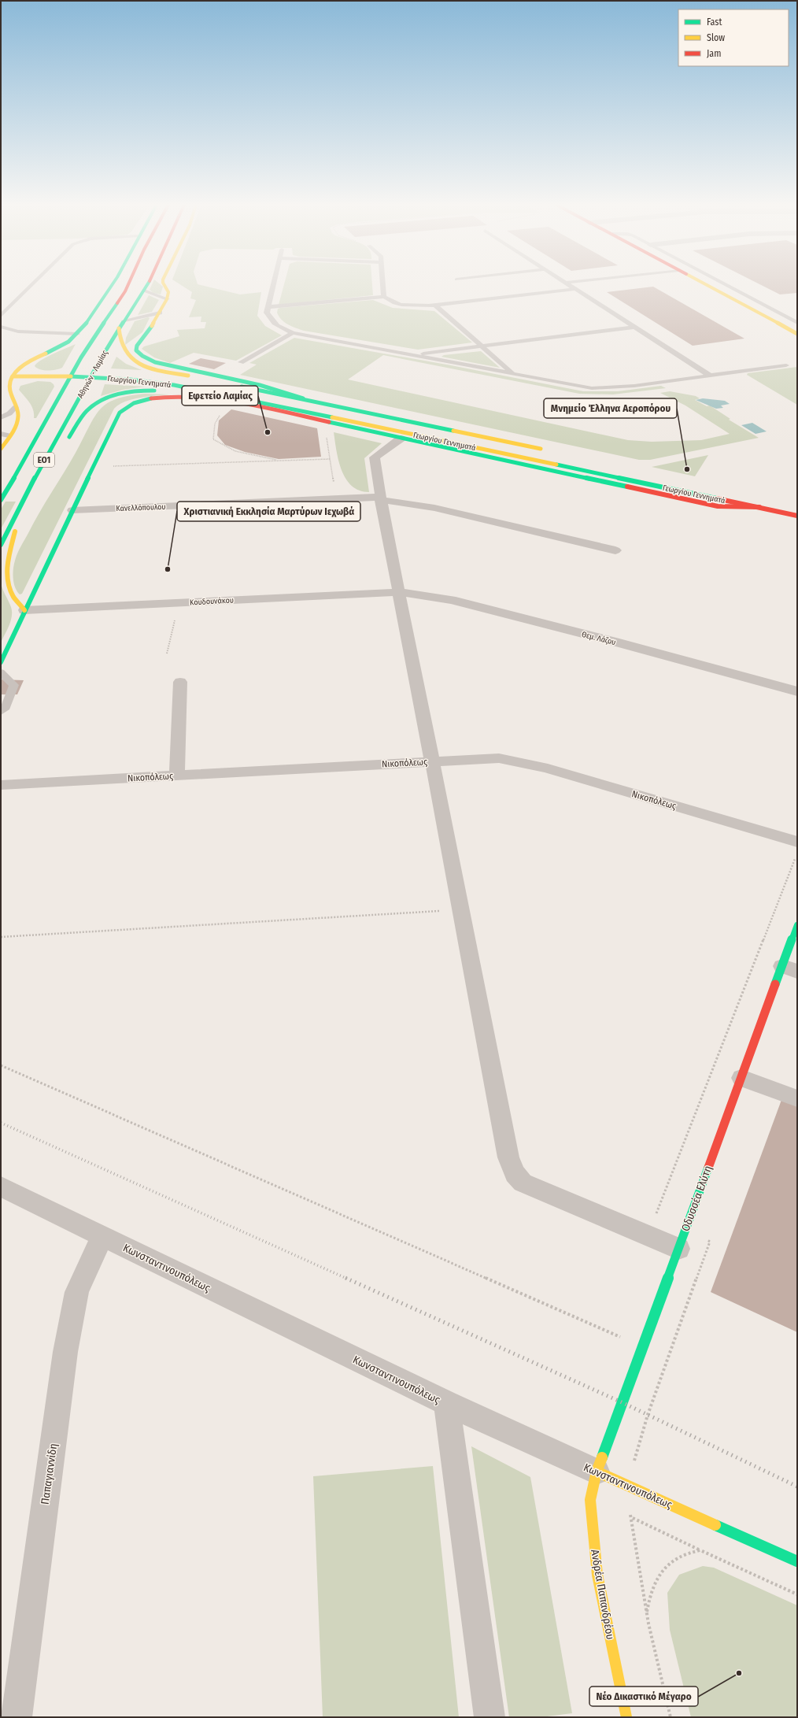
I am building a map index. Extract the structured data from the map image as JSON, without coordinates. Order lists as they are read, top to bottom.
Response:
{
  "streets": {
    "street": [
      "Αθηνών - Λαμίας",
      "Γεωργίου Γεννηματά",
      "ΕΟ1",
      "Κανελλόπουλου",
      "Κουδουνάκου",
      "Θεμ. Λάζου",
      "Νικοπόλεως",
      "Οδυσσέα Ελύτη",
      "Κωνσταντινουπόλεως",
      "Παπαγιαννίδη",
      "Ανδρέα Παπανδρέου"
    ]
  },
  "crossings": [
    ["Αθηνών - Λαμίας", "Γεωργίου Γεννηματά"],
    ["Κουδουνάκου", "Θεμ. Λάζου"],
    ["Οδυσσέα Ελύτη", "Κωνσταντινουπόλεως"],
    ["Οδυσσέα Ελύτη", "Ανδρέα Παπανδρέου"],
    ["Κωνσταντινουπόλεως", "Παπαγιαννίδη"],
    ["Κωνσταντινουπόλεως", "Ανδρέα Παπανδρέου"]
  ],
  "places": [
    "Εφετείο Λαμίας",
    "Μνημείο Έλληνα Αεροπόρου",
    "Χριστιανική Εκκλησία Μαρτύρων Ιεχωβά",
    "Νέο Δικαστικό Μέγαρο"
  ],
  "legend": ["Fast", "Slow", "Jam"]
}
